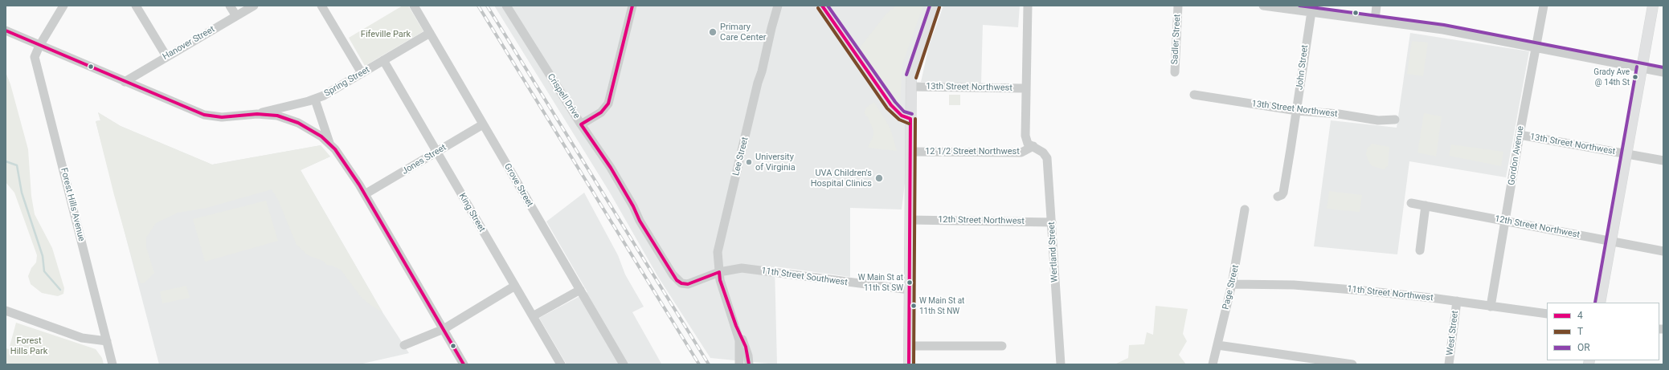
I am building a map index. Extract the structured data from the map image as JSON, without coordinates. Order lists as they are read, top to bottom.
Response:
{
  "streets": {
    "street": [
      "Sadler Street",
      "Hanover Street",
      "John Street",
      "Spring Street",
      "13th Street Northwest",
      "Crispell Drive",
      "12 1/2 Street Northwest",
      "Gordon Avenue",
      "Lee Street",
      "Jones Street",
      "Grove Street",
      "Forest Hills Avenue",
      "King Street",
      "12th Street Northwest",
      "Wertland Street",
      "11th Street Southwest",
      "Page Street",
      "11th Street Northwest",
      "West Street"
    ]
  },
  "crossings": [
    ["John Street", "13th Street Northwest"],
    ["Spring Street", "Grove Street"],
    ["Spring Street", "King Street"],
    ["13th Street Northwest", "Gordon Avenue"],
    ["13th Street Northwest", "Wertland Street"],
    ["Crispell Drive", "Lee Street"],
    ["Crispell Drive", "11th Street Southwest"],
    ["12 1/2 Street Northwest", "Wertland Street"],
    ["Gordon Avenue", "12th Street Northwest"],
    ["Gordon Avenue", "11th Street Northwest"],
    ["Lee Street", "11th Street Southwest"],
    ["Jones Street", "Grove Street"],
    ["Jones Street", "King Street"],
    ["12th Street Northwest", "Wertland Street"],
    ["Page Street", "11th Street Northwest"],
    ["11th Street Northwest", "West Street"]
  ],
  "parks": ["Fifeville Park", "Forest Hills Park"],
  "places": [
    "Primary Care Center",
    "Grady Ave @ 14th St",
    "University of Virginia",
    "UVA Children's Hospital Clinics",
    "W Main St at 11th St SW",
    "W Main St at 11th St NW"
  ],
  "lines": ["transit line 4", "transit line OR", "transit line T"],
  "legend": ["4", "T", "OR"]
}
